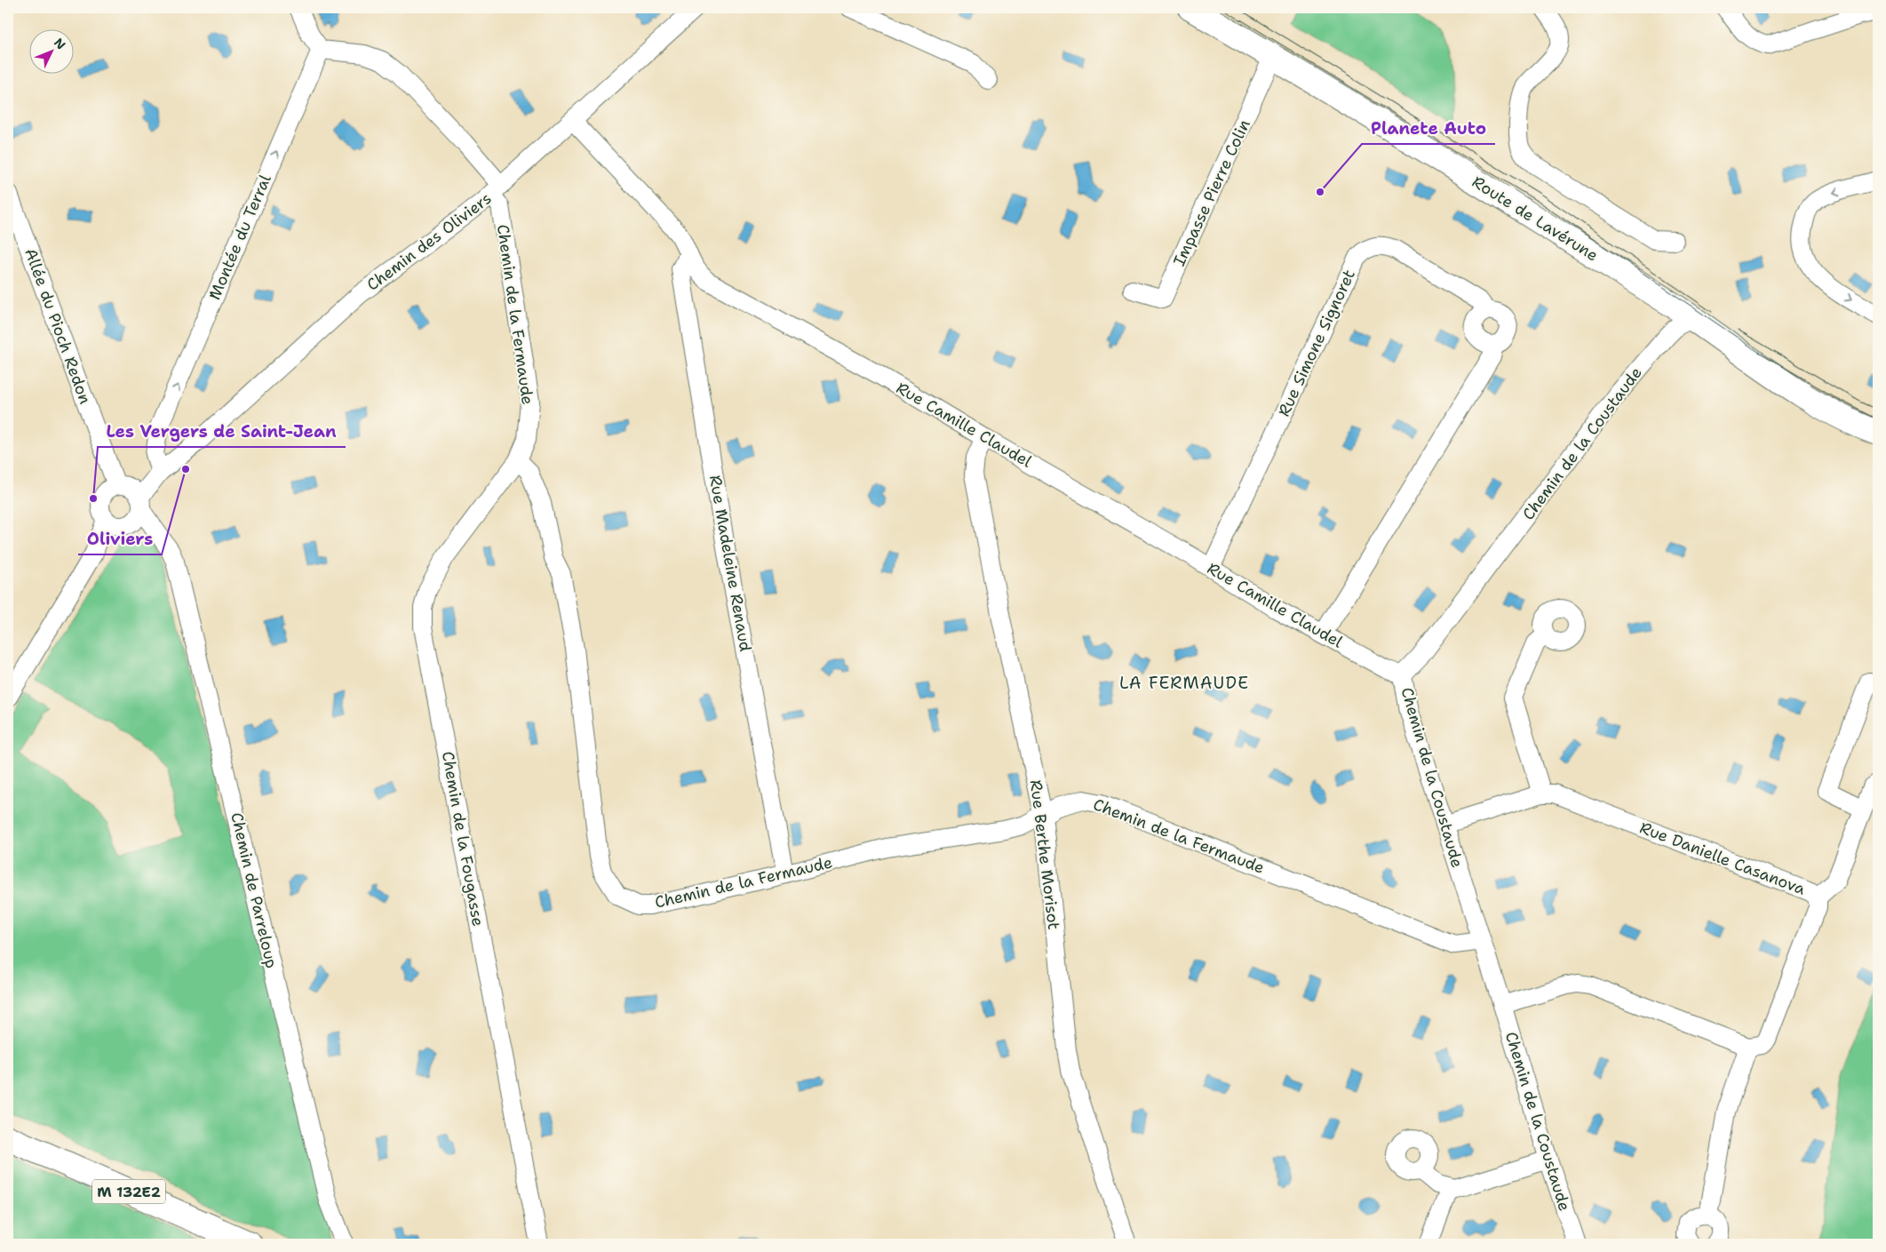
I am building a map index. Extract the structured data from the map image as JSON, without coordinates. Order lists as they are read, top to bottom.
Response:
{
  "streets": {
    "main road": ["Route de Lavérune", "M 132E2"],
    "street": [
      "Impasse Pierre Colin",
      "Montée du Terral",
      "Chemin des Oliviers",
      "Chemin de la Fermaude",
      "Allée du Pioch Redon",
      "Rue Simone Signoret",
      "Rue Camille Claudel",
      "Chemin de la Coustaude",
      "Rue Madeleine Renaud",
      "Chemin de la Fougasse",
      "Rue Berthe Morisot",
      "Rue Danielle Casanova",
      "Chemin de Parreloup"
    ]
  },
  "crossings": [
    ["Impasse Pierre Colin", "Route de Lavérune"],
    ["Route de Lavérune", "Chemin de la Coustaude"],
    ["Montée du Terral", "Chemin des Oliviers"],
    ["Montée du Terral", "Chemin de la Fermaude"],
    ["Chemin des Oliviers", "Chemin de la Fermaude"],
    ["Chemin des Oliviers", "Allée du Pioch Redon"],
    ["Chemin des Oliviers", "Rue Camille Claudel"],
    ["Chemin des Oliviers", "Chemin de Parreloup"],
    ["Chemin de la Fermaude", "Chemin de la Coustaude"],
    ["Chemin de la Fermaude", "Rue Madeleine Renaud"],
    ["Chemin de la Fermaude", "Chemin de la Fougasse"],
    ["Chemin de la Fermaude", "Rue Berthe Morisot"],
    ["Allée du Pioch Redon", "Chemin de Parreloup"],
    ["Rue Simone Signoret", "Rue Camille Claudel"],
    ["Rue Camille Claudel", "Chemin de la Coustaude"],
    ["Rue Camille Claudel", "Rue Madeleine Renaud"],
    ["Rue Camille Claudel", "Rue Berthe Morisot"],
    ["Chemin de la Coustaude", "Rue Danielle Casanova"]
  ],
  "one_way": ["Montée du Terral"],
  "districts": ["LA FERMAUDE"],
  "places": ["Planete Auto", "Oliviers", "Les Vergers de Saint-Jean"],
  "north": "top right"
}
